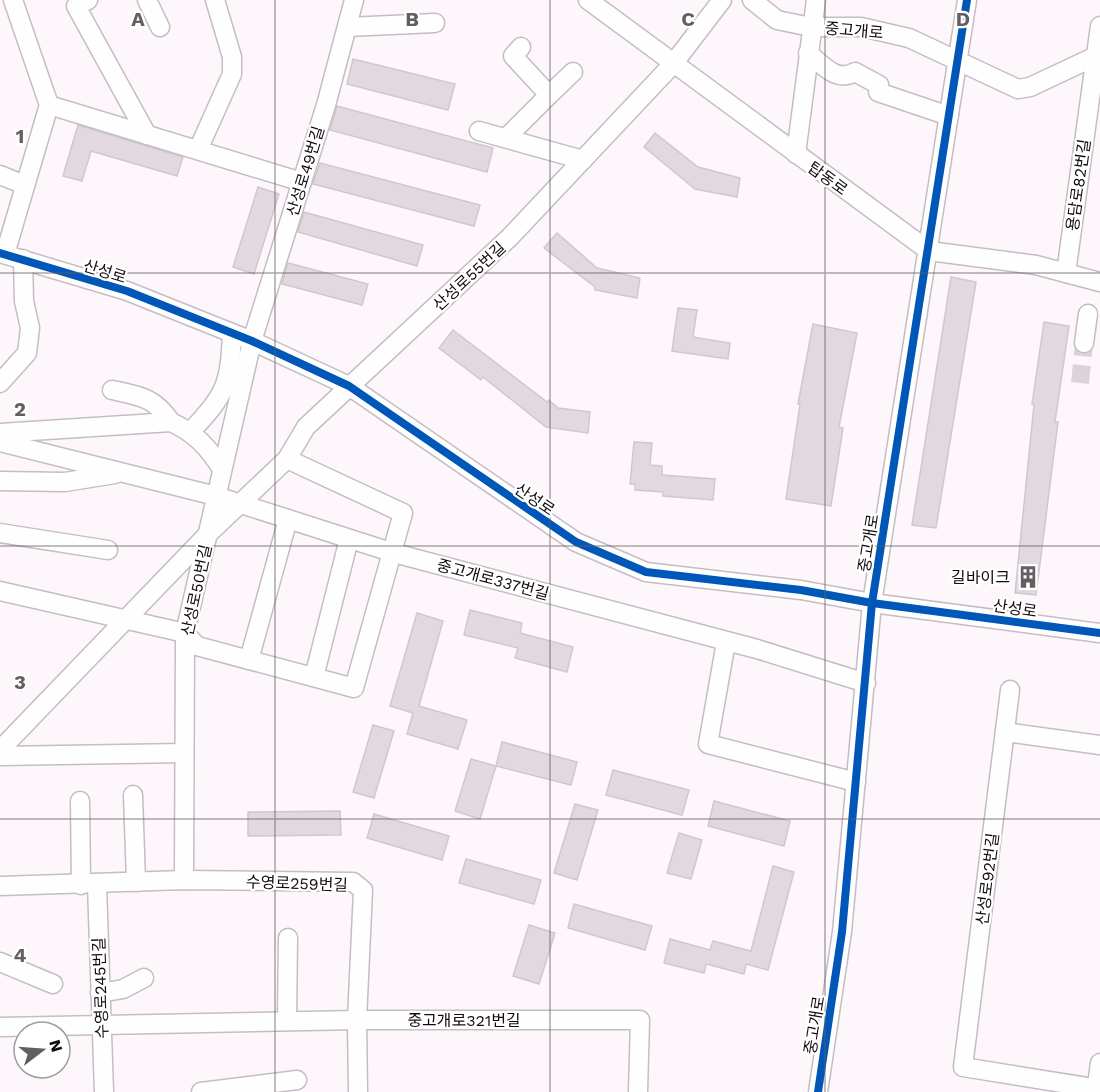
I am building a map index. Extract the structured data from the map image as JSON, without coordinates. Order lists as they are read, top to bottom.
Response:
{
  "streets": {
    "street": [
      "중고개로",
      "산성로49번길",
      "탑동로",
      "용담로82번길",
      "산성로",
      "산성로55번길",
      "중고개로337번길",
      "산성로50번길",
      "산성로92번길",
      "수영로259번길",
      "수영로245번길",
      "중고개로321번길"
    ]
  },
  "crossings": [
    ["중고개로", "탑동로"],
    ["중고개로", "산성로"],
    ["중고개로", "중고개로337번길"],
    ["산성로49번길", "산성로"],
    ["산성로49번길", "산성로50번길"],
    ["탑동로", "용담로82번길"],
    ["탑동로", "산성로55번길"],
    ["산성로", "산성로55번길"],
    ["산성로", "산성로50번길"],
    ["산성로55번길", "중고개로337번길"],
    ["산성로55번길", "산성로50번길"],
    ["중고개로337번길", "산성로50번길"],
    ["산성로50번길", "수영로259번길"],
    ["수영로259번길", "수영로245번길"],
    ["수영로259번길", "중고개로321번길"],
    ["수영로245번길", "중고개로321번길"]
  ],
  "places": {
    "building": ["길바이크"]
  },
  "north": "right",
  "grid": {
    "columns": [
      "A",
      "B",
      "C",
      "D"
    ],
    "rows": [
      "1",
      "2",
      "3",
      "4"
    ]
  }
}
